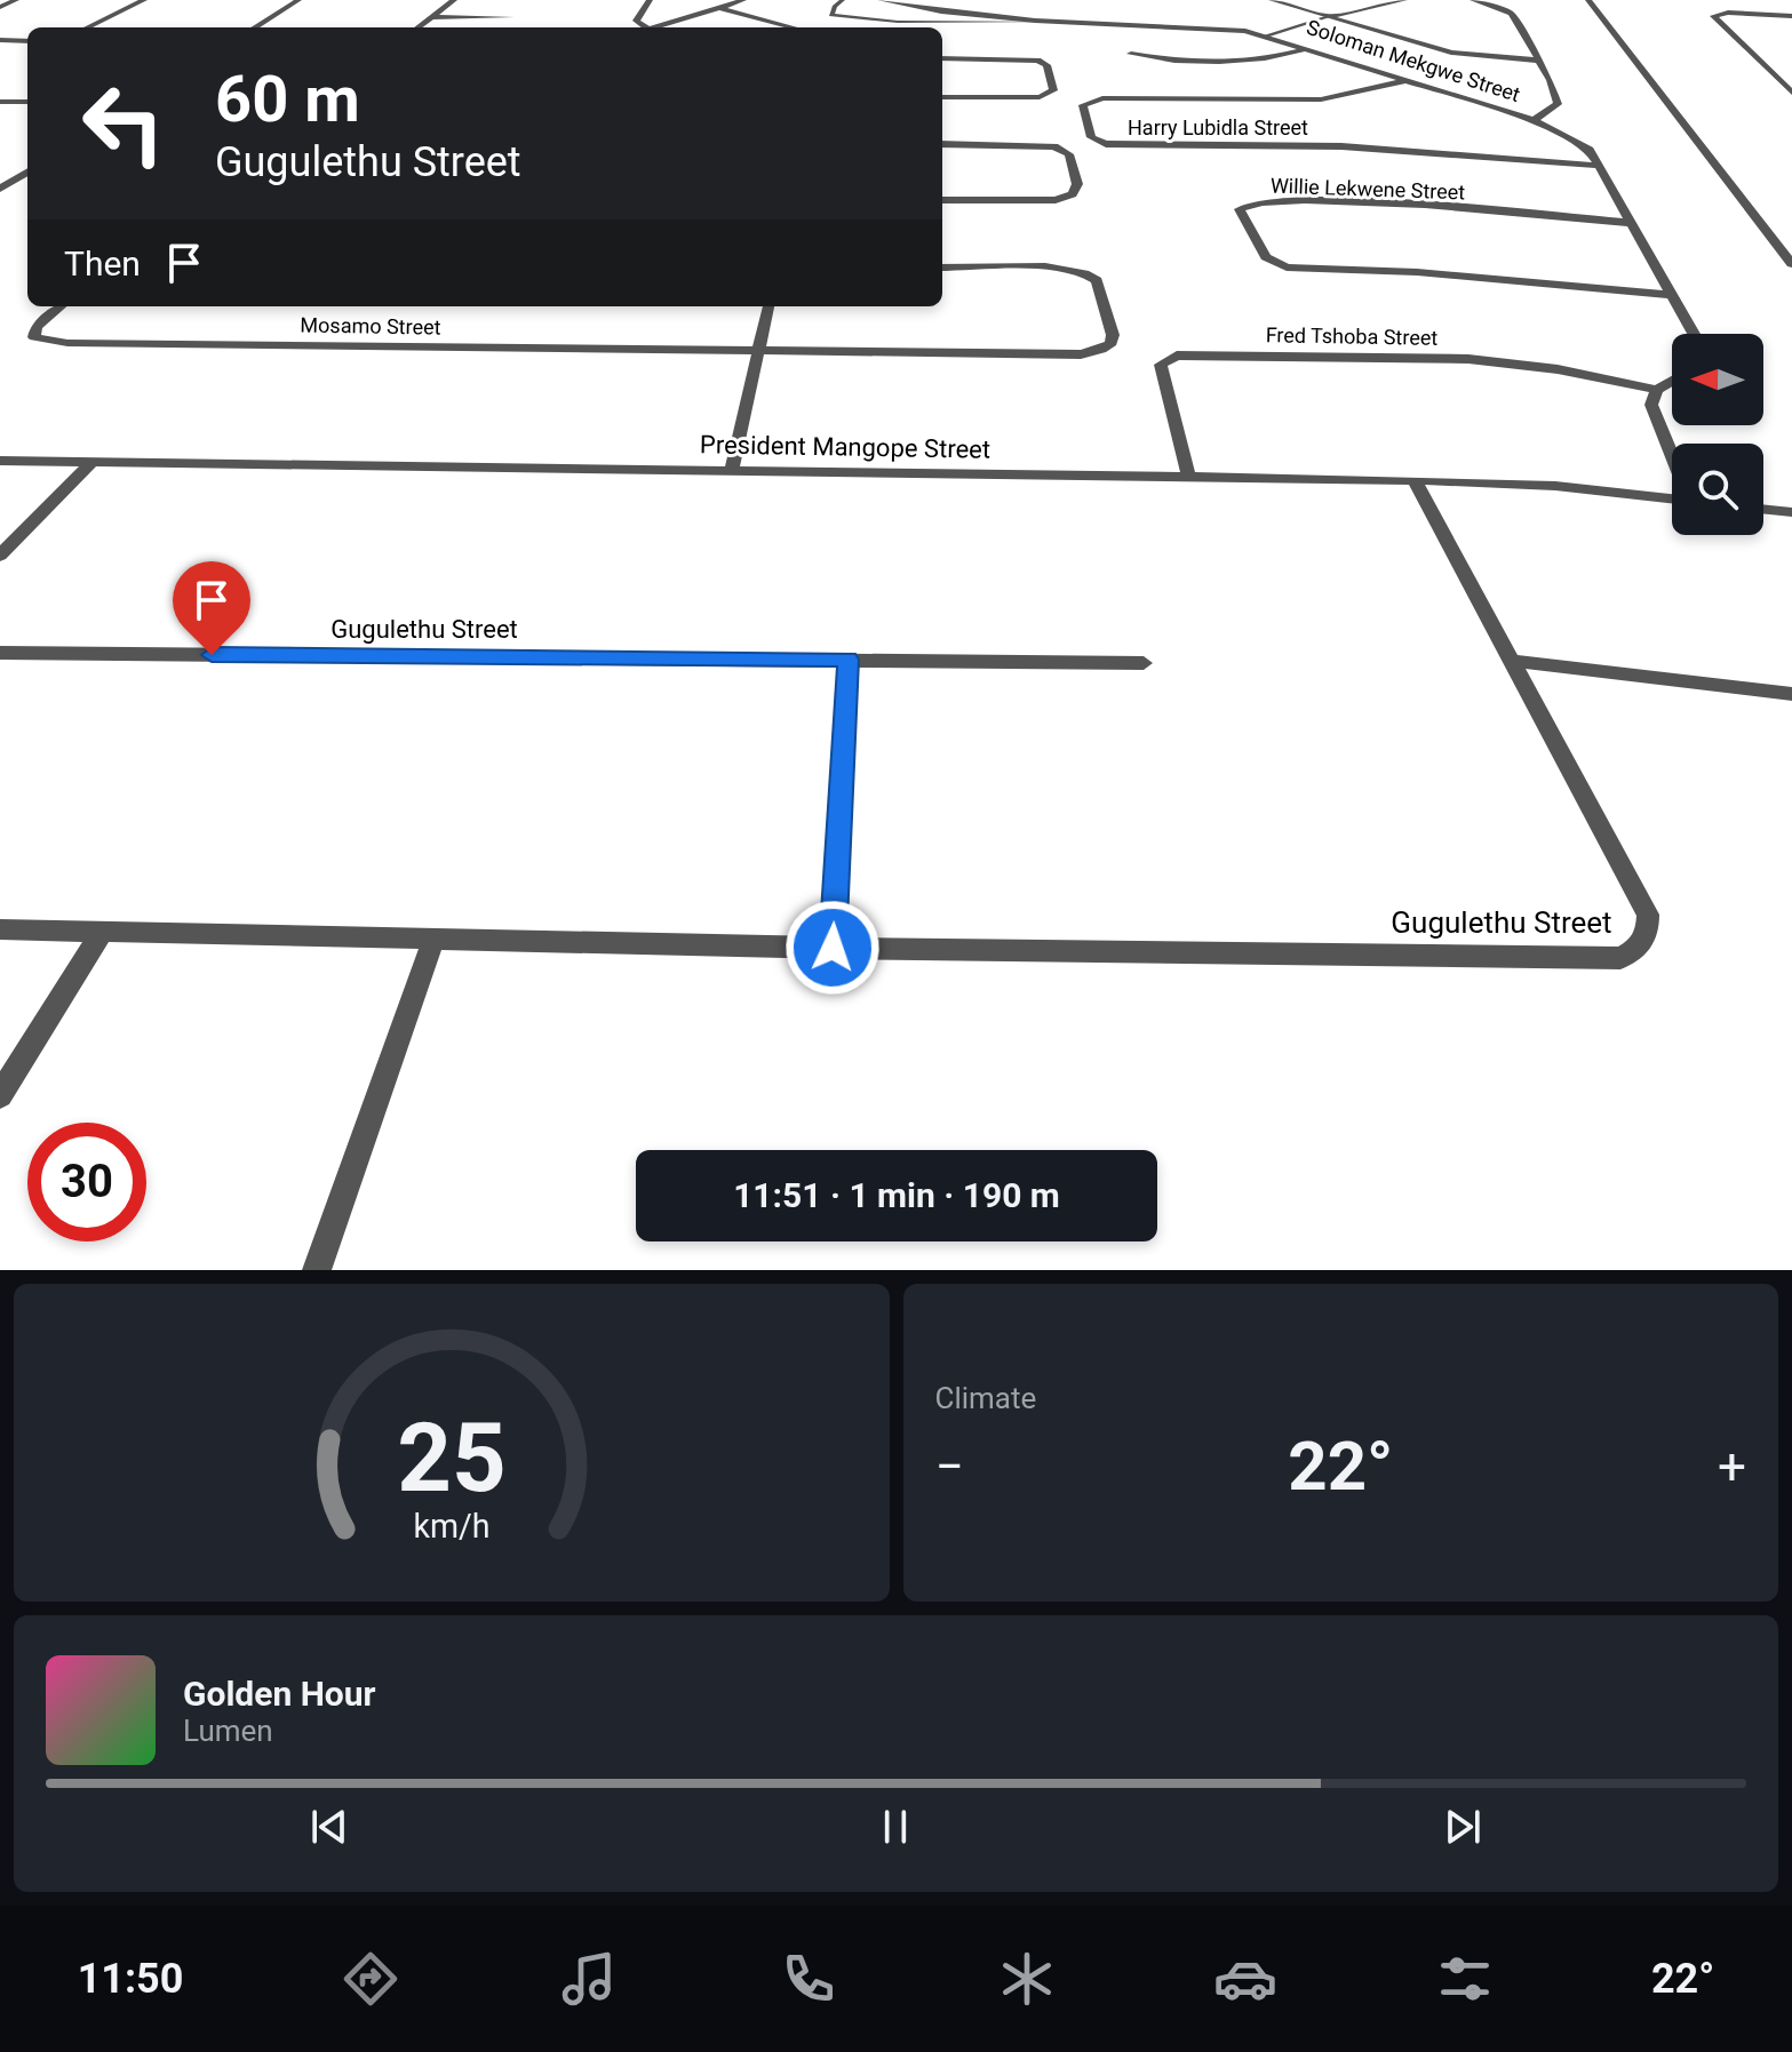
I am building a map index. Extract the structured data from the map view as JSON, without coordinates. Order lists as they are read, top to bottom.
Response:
{
  "streets": {
    "street": [
      "Soloman Mekgwe Street",
      "Harry Lubidla Street",
      "Willie Lekwene Street",
      "Mosamo Street",
      "Fred Tshoba Street",
      "President Mangope Street",
      "Gugulethu Street"
    ]
  },
  "crossings": [
    ["Soloman Mekgwe Street", "Harry Lubidla Street"],
    ["Soloman Mekgwe Street", "Willie Lekwene Street"],
    ["Fred Tshoba Street", "President Mangope Street"],
    ["President Mangope Street", "Gugulethu Street"]
  ],
  "north": "left",
  "page": {
    "turn": ["60 m", "Gugulethu Street"],
    "then": "Then",
    "limit": "30",
    "trip": "11:51 · 1 min · 190 m",
    "tile": "Climate",
    "heat": ["−", "22°", "+"],
    "song": ["Golden Hour", "Lumen"],
    "tabs": ["11:50", "22°"],
    "gauge": ["25", "km/h"]
  }
}
